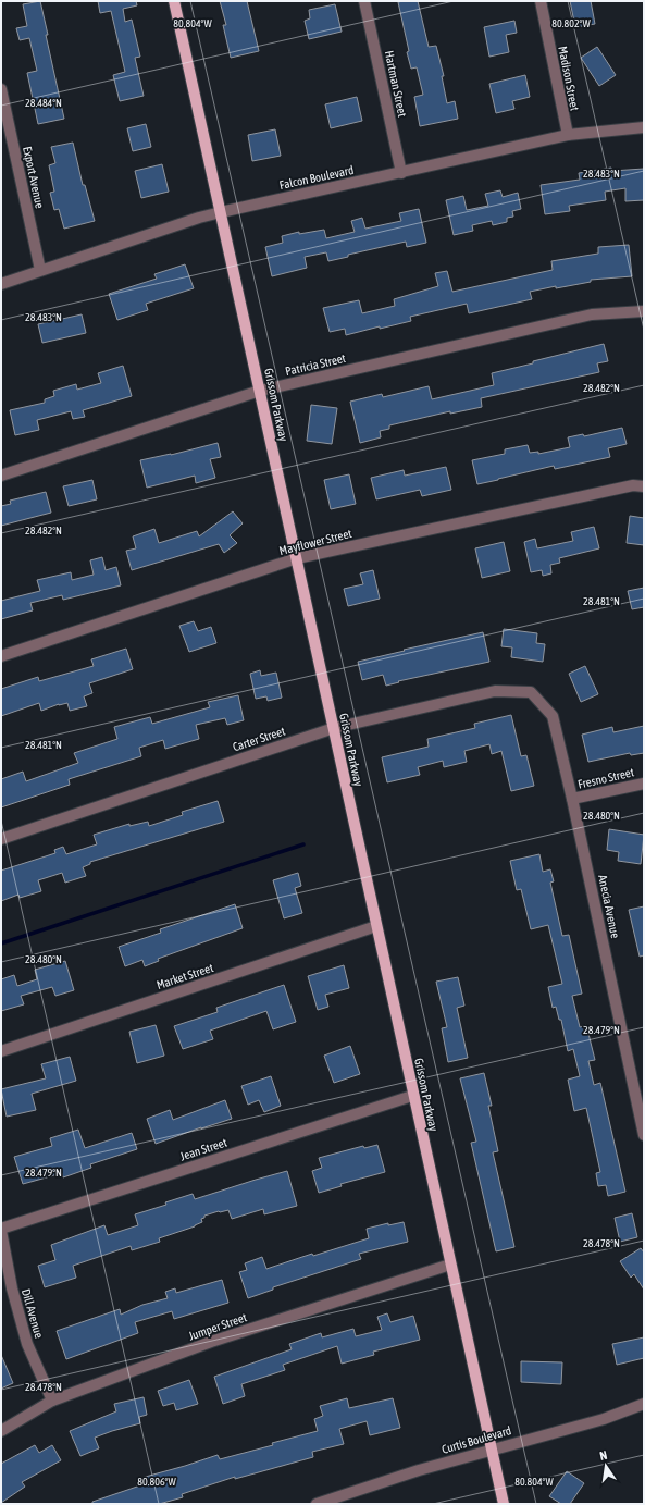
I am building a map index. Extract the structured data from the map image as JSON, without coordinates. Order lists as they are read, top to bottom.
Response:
{
  "streets": {
    "main road": ["Grissom Parkway"],
    "street": [
      "Madison Street",
      "Hartman Street",
      "Export Avenue",
      "Falcon Boulevard",
      "Patricia Street",
      "Mayflower Street",
      "Carter Street",
      "Fresno Street",
      "Anecia Avenue",
      "Market Street",
      "Jean Street",
      "Dill Avenue",
      "Jumper Street",
      "Curtis Boulevard"
    ]
  },
  "crossings": [
    ["Madison Street", "Falcon Boulevard"],
    ["Hartman Street", "Falcon Boulevard"],
    ["Export Avenue", "Falcon Boulevard"],
    ["Falcon Boulevard", "Grissom Parkway"],
    ["Patricia Street", "Grissom Parkway"],
    ["Grissom Parkway", "Mayflower Street"],
    ["Grissom Parkway", "Carter Street"],
    ["Grissom Parkway", "Market Street"],
    ["Grissom Parkway", "Jean Street"],
    ["Grissom Parkway", "Jumper Street"],
    ["Grissom Parkway", "Curtis Boulevard"],
    ["Carter Street", "Anecia Avenue"],
    ["Fresno Street", "Anecia Avenue"],
    ["Jean Street", "Dill Avenue"],
    ["Dill Avenue", "Jumper Street"]
  ],
  "north": "top",
  "coordinates": [
    "80.804°W",
    "80.802°W",
    "28.484°N",
    "28.483°N",
    "28.482°N",
    "28.481°N",
    "28.480°N",
    "28.479°N",
    "28.478°N",
    "80.806°W"
  ]
}
